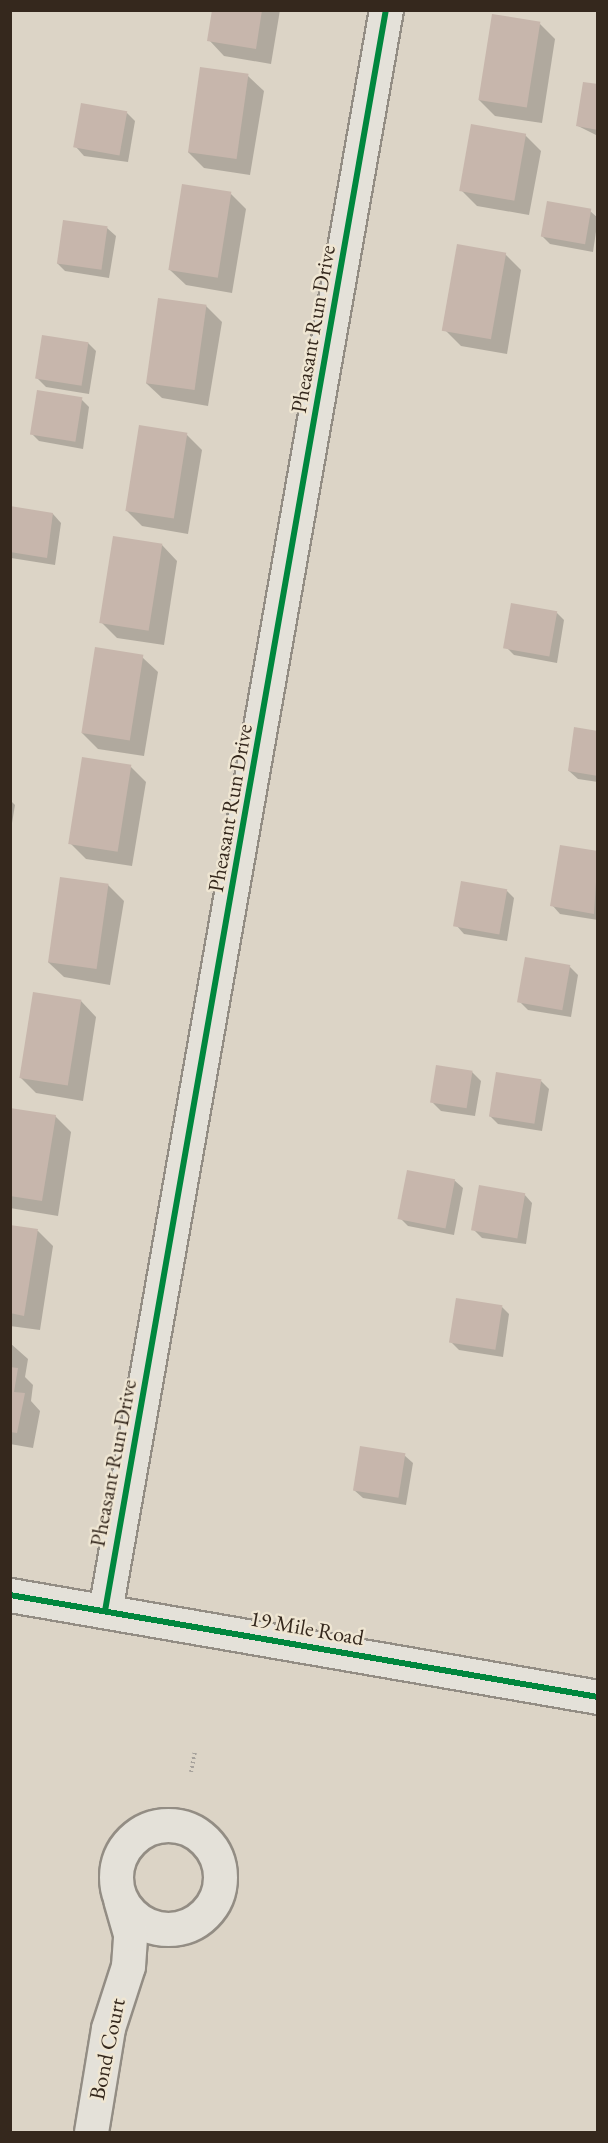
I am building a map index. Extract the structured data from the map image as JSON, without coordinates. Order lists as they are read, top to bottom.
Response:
{
  "streets": {
    "street": ["Pheasant Run Drive", "19 Mile Road", "Bond Court"]
  },
  "crossings": [
    ["Pheasant Run Drive", "19 Mile Road"]
  ]
}
